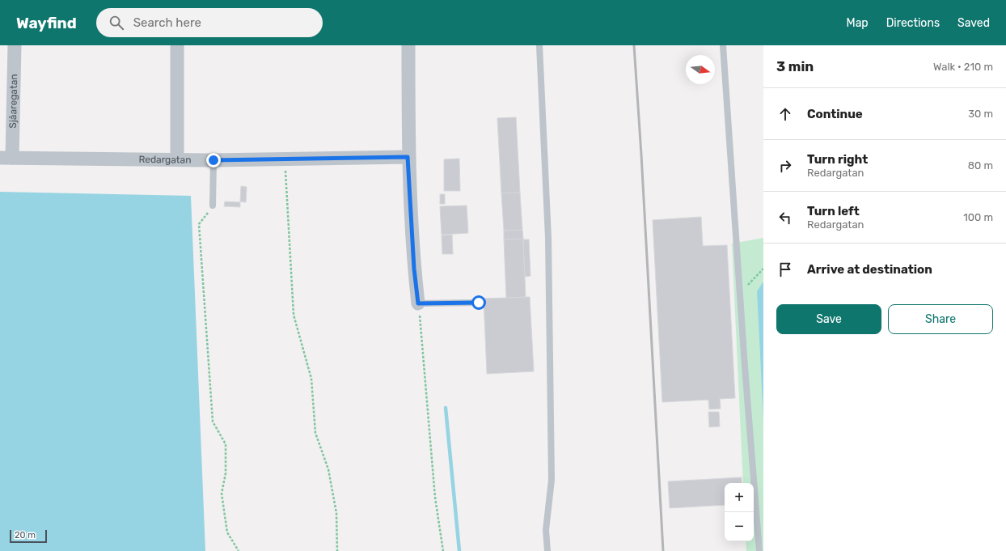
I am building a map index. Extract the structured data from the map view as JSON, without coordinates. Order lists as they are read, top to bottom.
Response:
{
  "streets": {
    "street": ["Sjåaregatan", "Redargatan"]
  },
  "crossings": [
    ["Sjåaregatan", "Redargatan"]
  ],
  "scale_bar": "20 m",
  "north": "right",
  "page": {
    "header": "Wayfind",
    "search": "Search here",
    "nav": ["Map", "Directions", "Saved"],
    "heading": ["3 min", "Walk · 210 m"],
    "list": [
      ["Continue", "30 m"],
      ["Turn right", "Redargatan", "80 m"],
      ["Turn left", "Redargatan", "100 m"],
      "Arrive at destination"
    ],
    "buttons": ["Save", "Share"],
    "map_buttons": ["+", "−"],
    "scale": "20 m"
  }
}
